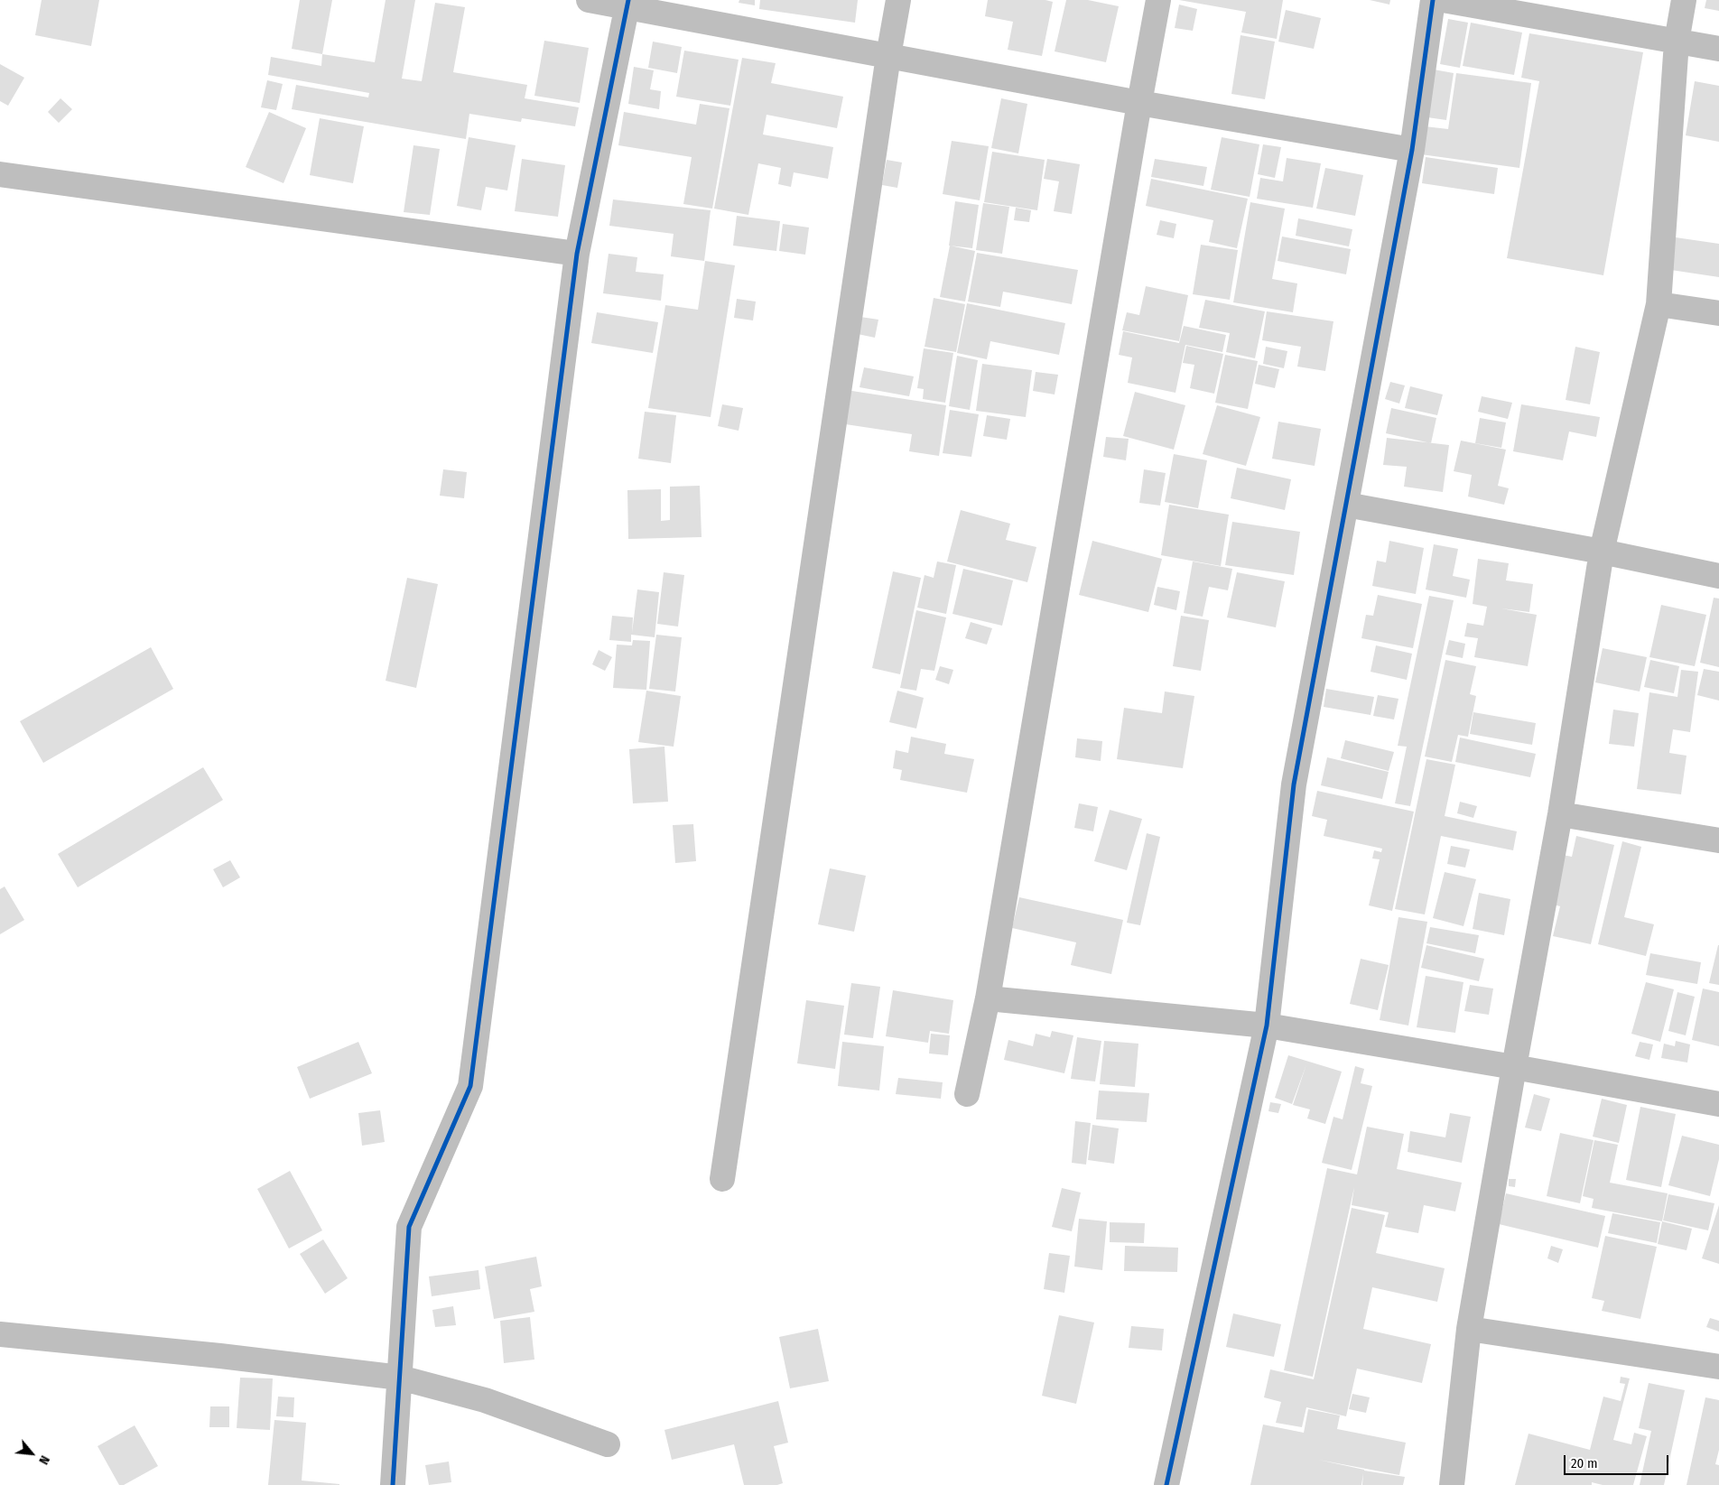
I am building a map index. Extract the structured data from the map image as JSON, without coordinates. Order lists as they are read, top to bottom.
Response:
{
  "scale_bar": "20 m",
  "north": "bottom right"
}
